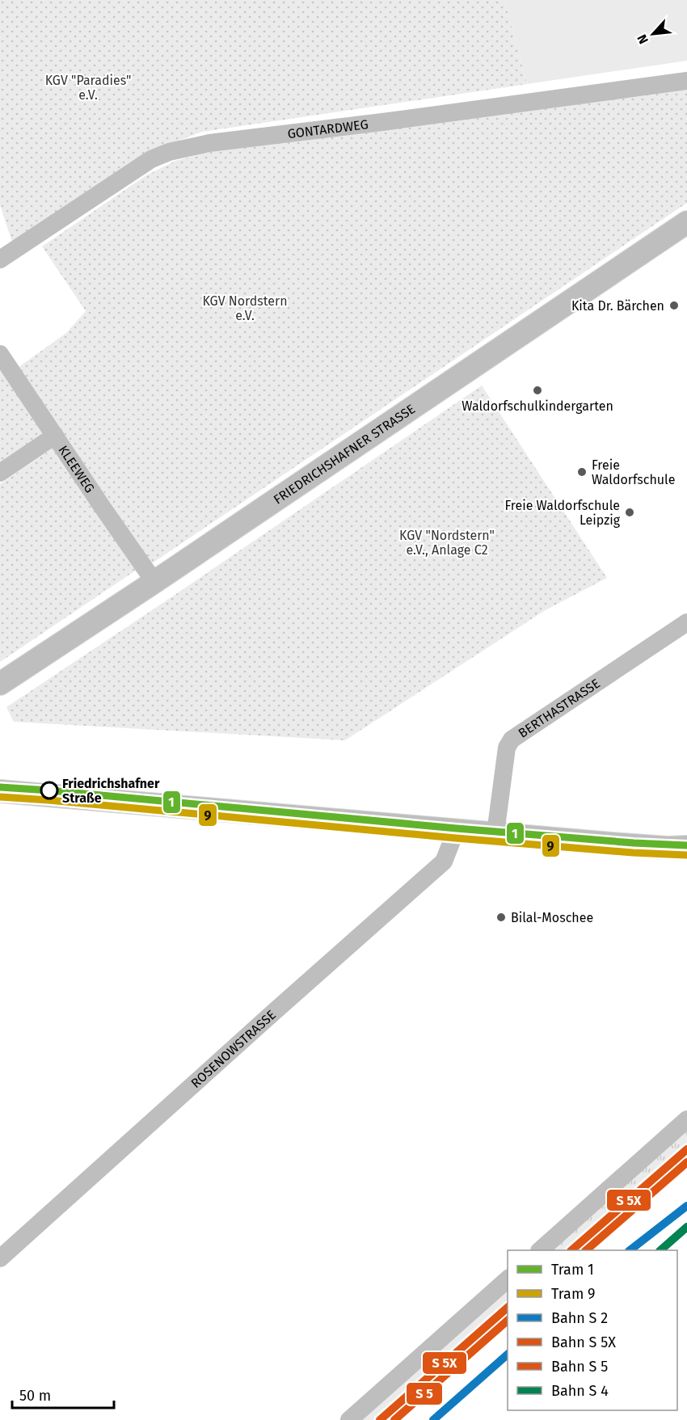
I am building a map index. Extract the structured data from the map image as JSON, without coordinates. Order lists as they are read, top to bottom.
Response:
{
  "streets": {
    "main road": ["FRIEDRICHSHAFNER STRASSE"],
    "street": [
      "GONTARDWEG",
      "KLEEWEG",
      "BERTHASTRASSE",
      "ROSENOWSTRASSE"
    ]
  },
  "crossings": [
    ["FRIEDRICHSHAFNER STRASSE", "KLEEWEG"]
  ],
  "parks": ["KGV \"Paradies\" e.V.", "KGV Nordstern e.V.", "KGV \"Nordstern\" e.V., Anlage C2"],
  "places": [
    "Kita Dr. Bärchen",
    "Waldorfschulkindergarten",
    "Freie Waldorfschule",
    "Freie Waldorfschule Leipzig",
    "Friedrichshafner Straße",
    "Bilal-Moschee"
  ],
  "lines": ["tram line 1", "tram line 9"],
  "legend": [
    "Tram 1",
    "Tram 9",
    "Bahn S 2",
    "Bahn S 5X",
    "Bahn S 5",
    "Bahn S 4"
  ],
  "scale_bar": "50 m",
  "north": "bottom left"
}
